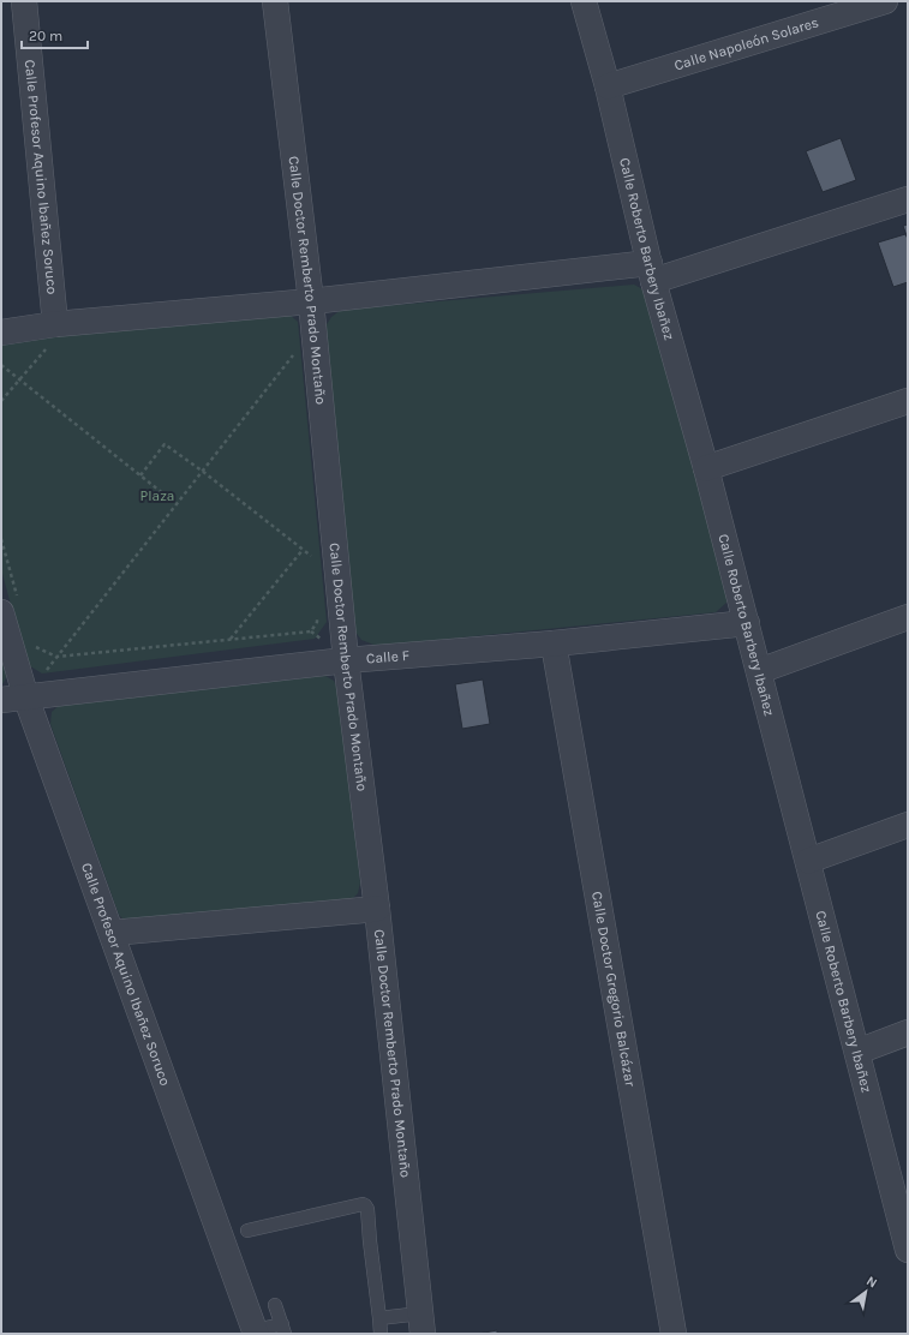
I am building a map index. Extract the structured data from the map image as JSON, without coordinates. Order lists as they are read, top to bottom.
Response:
{
  "streets": {
    "street": [
      "Calle Napoleón Solares",
      "Calle Profesor Aquino Ibañez Soruco",
      "Calle Roberto Barbery Ibañez",
      "Calle Doctor Remberto Prado Montaño",
      "Calle F",
      "Calle Doctor Gregorio Balcázar"
    ]
  },
  "crossings": [
    ["Calle Napoleón Solares", "Calle Roberto Barbery Ibañez"],
    ["Calle Profesor Aquino Ibañez Soruco", "Calle F"],
    ["Calle Roberto Barbery Ibañez", "Calle F"],
    ["Calle Doctor Remberto Prado Montaño", "Calle F"],
    ["Calle F", "Calle Doctor Gregorio Balcázar"]
  ],
  "parks": ["Plaza"],
  "scale_bar": "20 m",
  "north": "top right"
}
